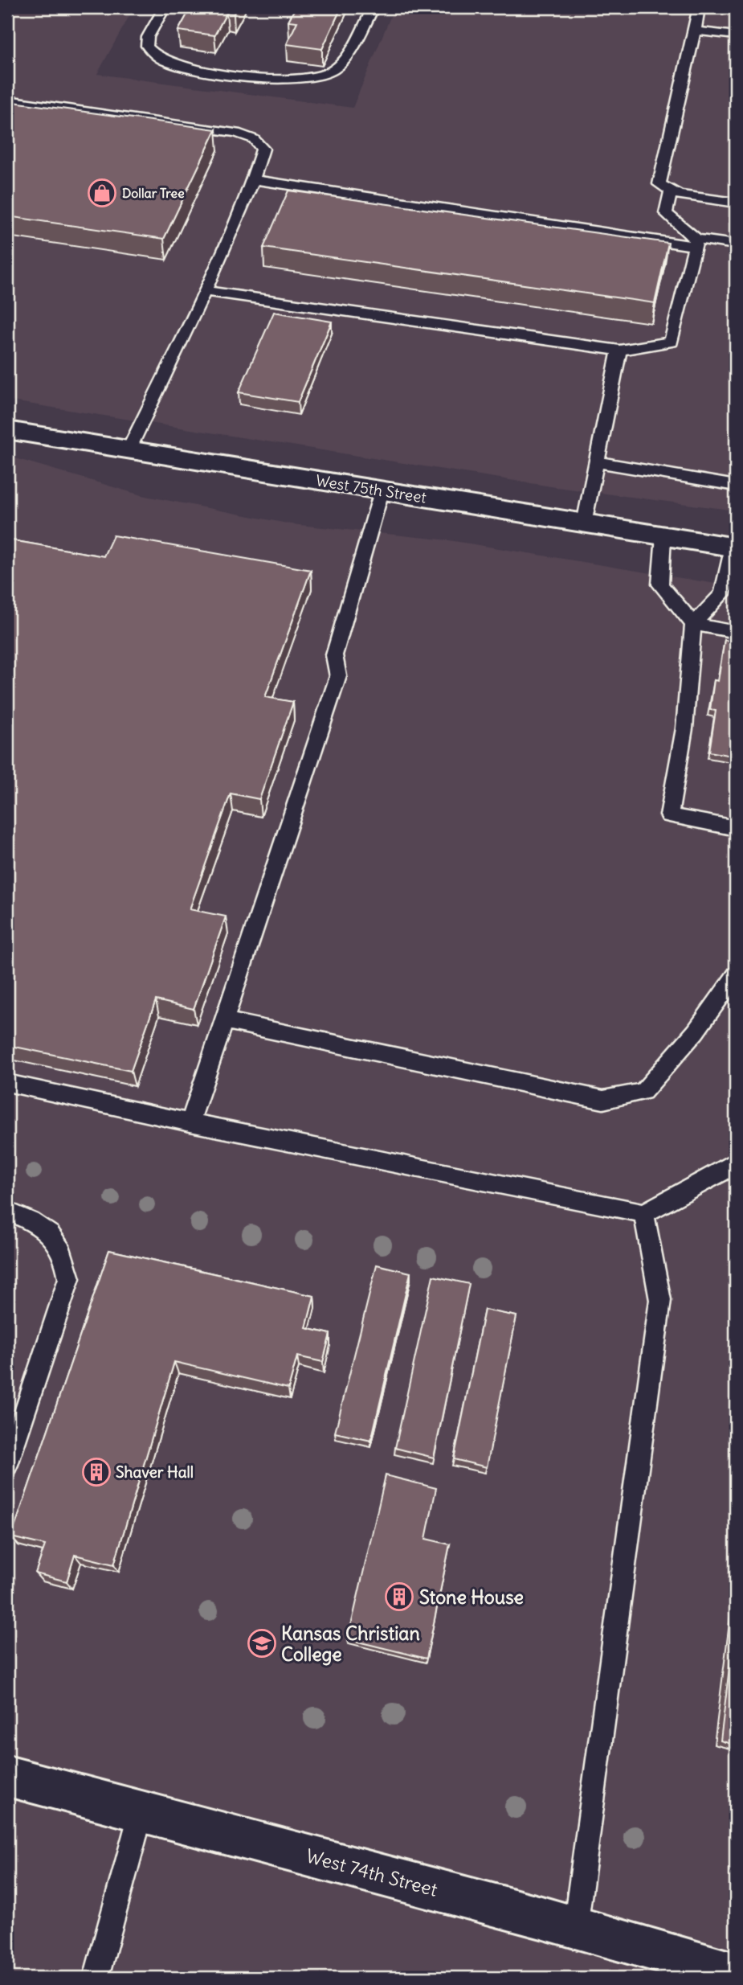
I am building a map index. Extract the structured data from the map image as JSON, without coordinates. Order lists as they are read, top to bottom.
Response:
{
  "streets": {
    "main road": ["West 75th Street", "West 74th Street"]
  },
  "places": {
    "shop": ["Dollar Tree"],
    "building": ["Shaver Hall", "Stone House"],
    "school or university": ["Kansas Christian College"]
  }
}
